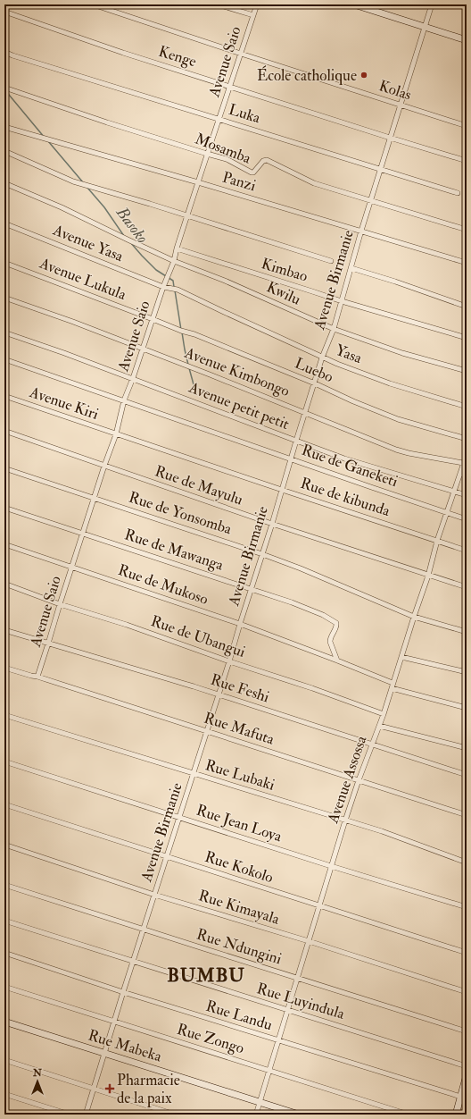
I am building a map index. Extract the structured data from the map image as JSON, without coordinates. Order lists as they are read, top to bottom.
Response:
{
  "streets": {
    "street": [
      "Kenge",
      "Avenue Saio",
      "Kolas",
      "Luka",
      "Mosamba",
      "Panzi",
      "Avenue Yasa",
      "Kimbao",
      "Avenue Lukula",
      "Avenue Birmanie",
      "Kwilu",
      "Yasa",
      "Luebo",
      "Avenue Kimbongo",
      "Avenue Kiri",
      "Avenue petit petit",
      "Rue de Ganeketi",
      "Rue de Mayulu",
      "Rue de kibunda",
      "Rue de Yonsomba",
      "Rue de Mawanga",
      "Rue de Mukoso",
      "Rue de Ubangui",
      "Rue Feshi",
      "Rue Mafuta",
      "Rue Lubaki",
      "Avenue Assossa",
      "Rue Jean Loya",
      "Rue Kokolo",
      "Rue Kimayala",
      "Rue Ndungini",
      "Rue Luyindula",
      "Rue Landu",
      "Rue Zongo",
      "Rue Mabeka"
    ]
  },
  "crossings": [
    ["Kenge", "Avenue Saio"],
    ["Kenge", "Avenue Birmanie"],
    ["Avenue Saio", "Kolas"],
    ["Avenue Saio", "Luka"],
    ["Avenue Saio", "Mosamba"],
    ["Avenue Saio", "Panzi"],
    ["Avenue Saio", "Avenue Yasa"],
    ["Avenue Saio", "Kimbao"],
    ["Avenue Saio", "Avenue Lukula"],
    ["Avenue Saio", "Kwilu"],
    ["Avenue Saio", "Yasa"],
    ["Avenue Saio", "Luebo"],
    ["Avenue Saio", "Avenue Kimbongo"],
    ["Avenue Saio", "Avenue Kiri"],
    ["Avenue Saio", "Avenue petit petit"],
    ["Avenue Saio", "Rue de Ganeketi"],
    ["Avenue Saio", "Rue de Mayulu"],
    ["Avenue Saio", "Rue de Yonsomba"],
    ["Avenue Saio", "Rue de Mawanga"],
    ["Avenue Saio", "Rue de Mukoso"],
    ["Avenue Saio", "Rue de Ubangui"],
    ["Avenue Saio", "Rue Feshi"],
    ["Avenue Saio", "Rue Mafuta"],
    ["Kolas", "Avenue Birmanie"],
    ["Luka", "Avenue Birmanie"],
    ["Mosamba", "Avenue Birmanie"],
    ["Panzi", "Avenue Birmanie"],
    ["Avenue Yasa", "Yasa"],
    ["Kimbao", "Avenue Birmanie"],
    ["Avenue Lukula", "Luebo"],
    ["Avenue Birmanie", "Kwilu"],
    ["Avenue Birmanie", "Yasa"],
    ["Avenue Birmanie", "Luebo"],
    ["Avenue Birmanie", "Avenue Kimbongo"],
    ["Avenue Birmanie", "Avenue petit petit"],
    ["Avenue Birmanie", "Rue de Ganeketi"],
    ["Avenue Birmanie", "Rue de Mayulu"],
    ["Avenue Birmanie", "Rue de kibunda"],
    ["Avenue Birmanie", "Rue de Yonsomba"],
    ["Avenue Birmanie", "Rue de Mawanga"],
    ["Avenue Birmanie", "Rue de Mukoso"],
    ["Avenue Birmanie", "Rue de Ubangui"],
    ["Avenue Birmanie", "Rue Feshi"],
    ["Avenue Birmanie", "Rue Mafuta"],
    ["Avenue Birmanie", "Rue Lubaki"],
    ["Avenue Birmanie", "Rue Jean Loya"],
    ["Avenue Birmanie", "Rue Kokolo"],
    ["Avenue Birmanie", "Rue Kimayala"],
    ["Avenue Birmanie", "Rue Ndungini"],
    ["Avenue Birmanie", "Rue Luyindula"],
    ["Avenue Birmanie", "Rue Landu"],
    ["Avenue Birmanie", "Rue Zongo"],
    ["Avenue Birmanie", "Rue Mabeka"],
    ["Avenue Kimbongo", "Avenue Assossa"],
    ["Avenue Kiri", "Rue de kibunda"],
    ["Avenue petit petit", "Avenue Assossa"],
    ["Rue de Ganeketi", "Avenue Assossa"],
    ["Rue de Mayulu", "Avenue Assossa"],
    ["Rue de kibunda", "Avenue Assossa"],
    ["Rue de Yonsomba", "Avenue Assossa"],
    ["Rue de Mawanga", "Rue de Mukoso"],
    ["Rue de Mukoso", "Avenue Assossa"],
    ["Rue de Ubangui", "Avenue Assossa"],
    ["Rue Feshi", "Avenue Assossa"],
    ["Rue Mafuta", "Avenue Assossa"],
    ["Rue Lubaki", "Avenue Assossa"],
    ["Avenue Assossa", "Rue Jean Loya"],
    ["Avenue Assossa", "Rue Kokolo"],
    ["Avenue Assossa", "Rue Kimayala"],
    ["Avenue Assossa", "Rue Ndungini"],
    ["Avenue Assossa", "Rue Luyindula"],
    ["Avenue Assossa", "Rue Landu"],
    ["Avenue Assossa", "Rue Zongo"],
    ["Avenue Assossa", "Rue Mabeka"]
  ],
  "districts": ["BUMBU"],
  "water": ["Basoko"],
  "places": {
    "other": ["École catholique"],
    "health": ["Pharmacie de la paix"]
  },
  "north": "top"
}
